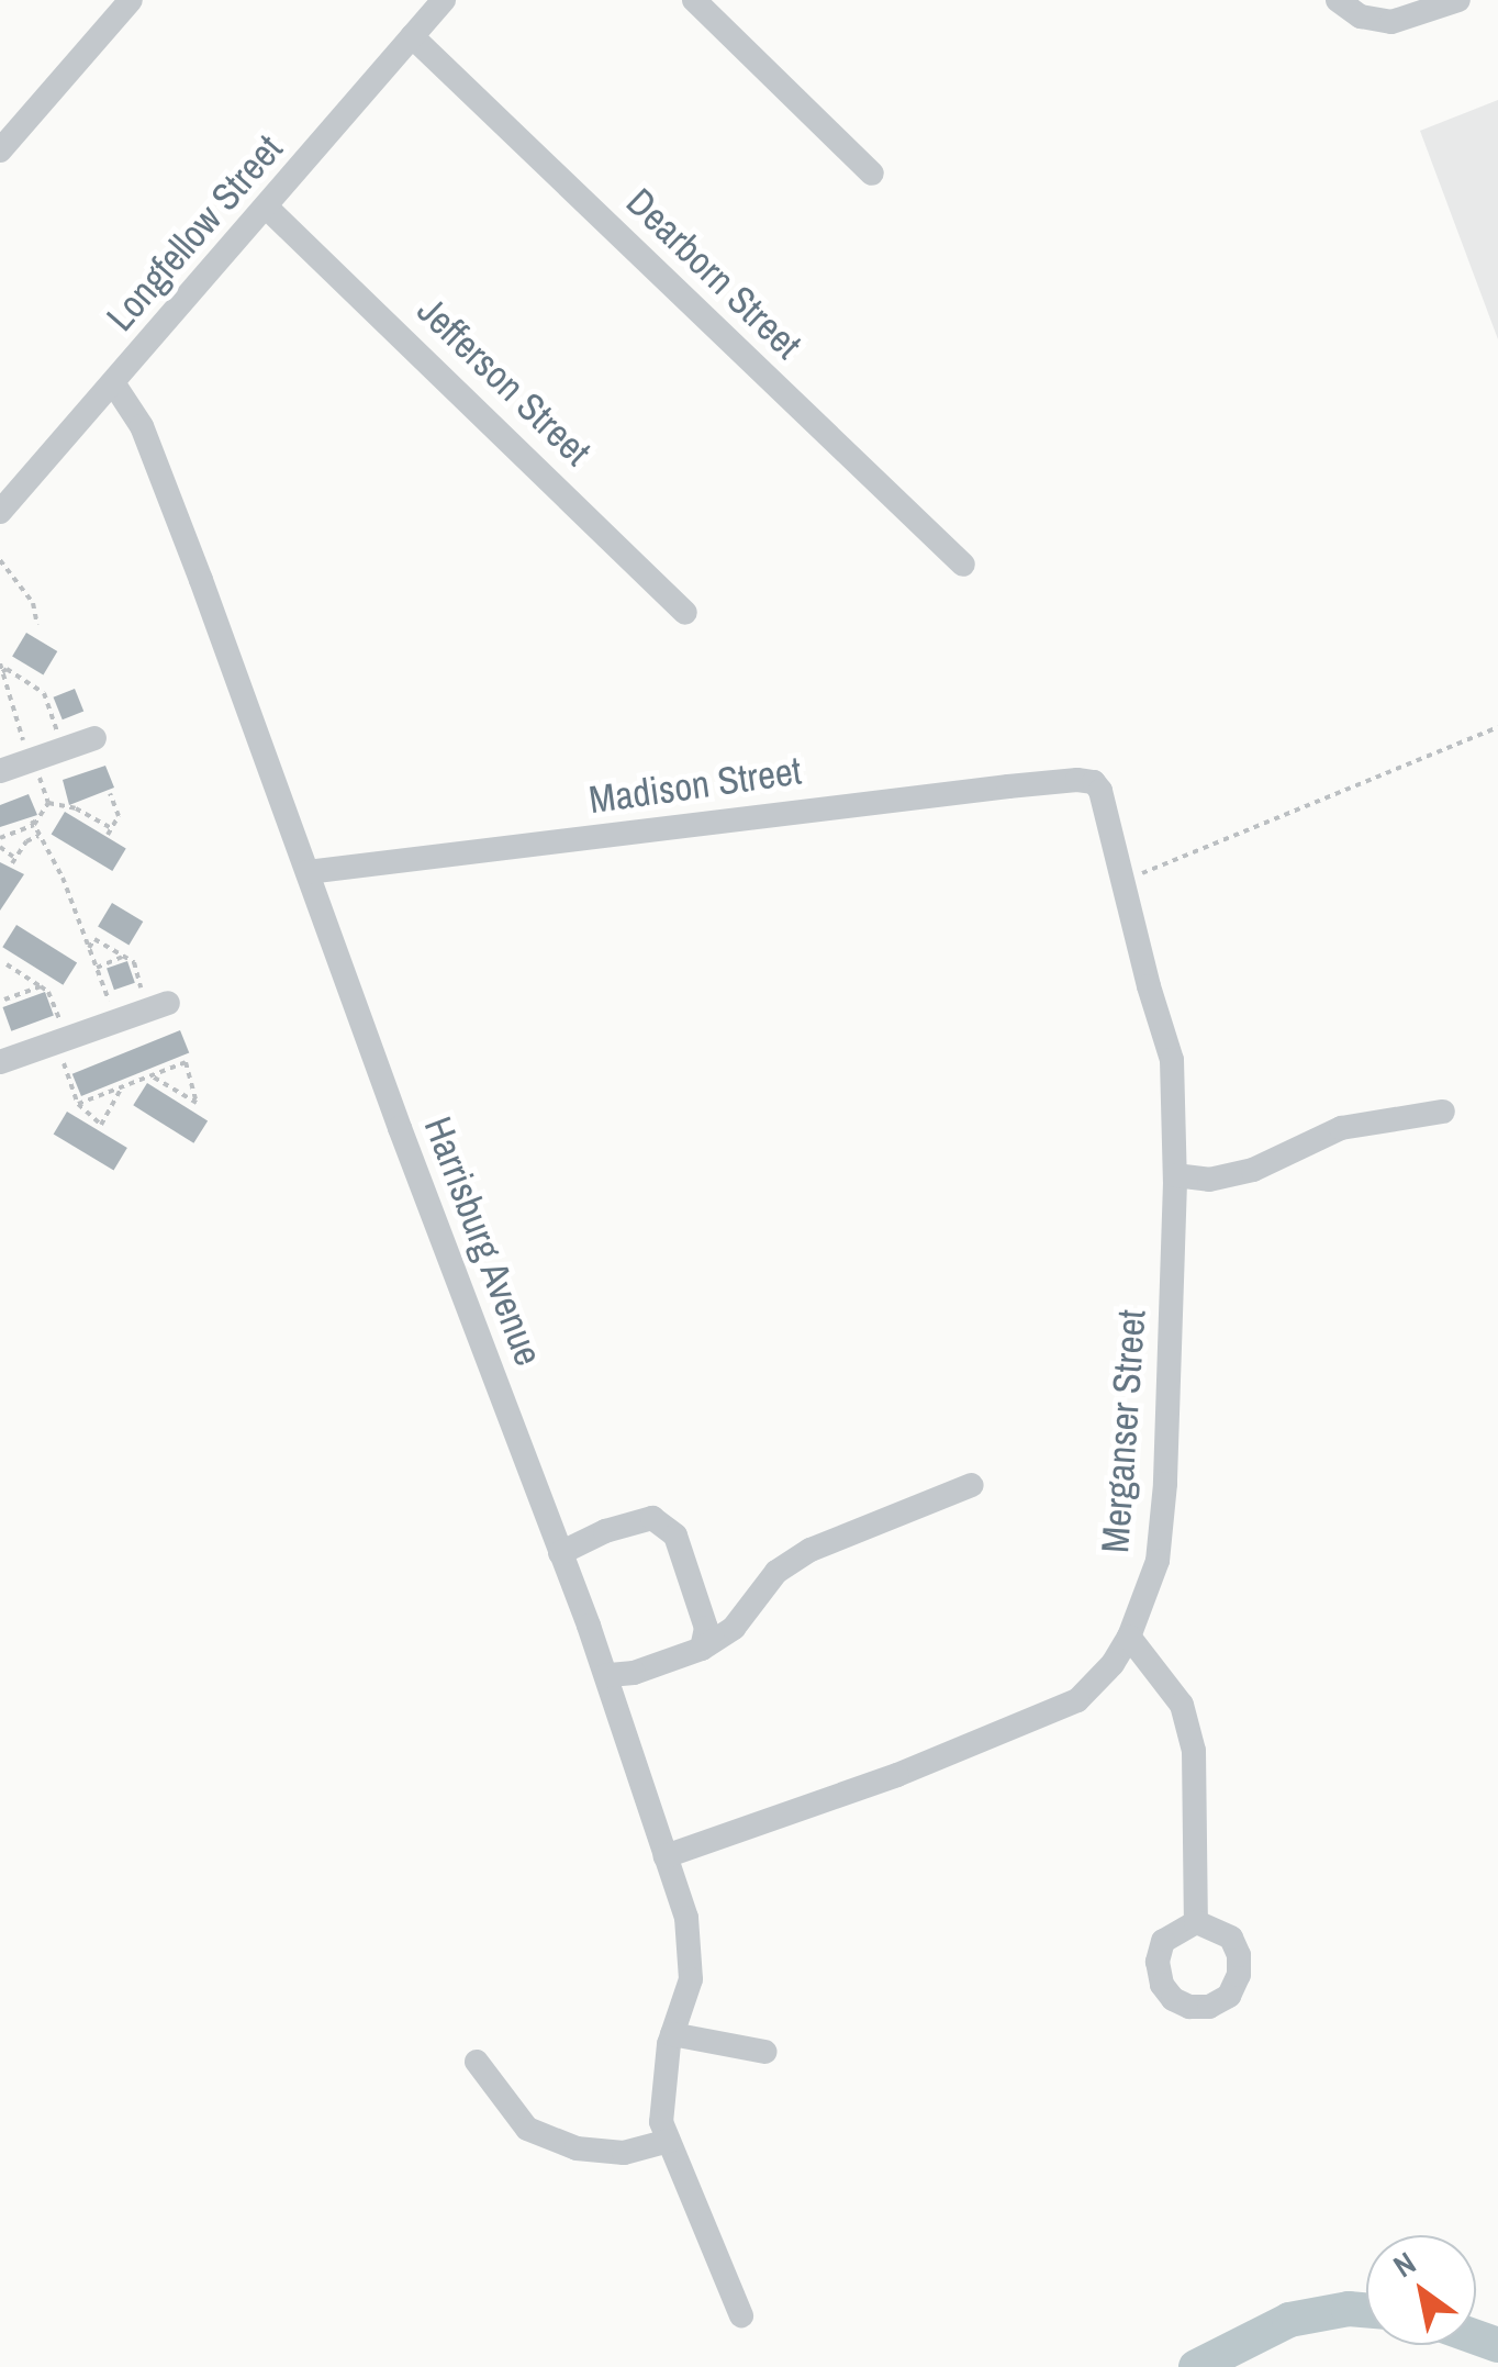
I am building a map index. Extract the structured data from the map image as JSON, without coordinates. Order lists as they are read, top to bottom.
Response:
{
  "streets": {
    "street": [
      "Longfellow Street",
      "Dearborn Street",
      "Jefferson Street",
      "Madison Street",
      "Harrisburg Avenue",
      "Merganser Street"
    ]
  },
  "crossings": [
    ["Longfellow Street", "Dearborn Street"],
    ["Longfellow Street", "Jefferson Street"],
    ["Longfellow Street", "Harrisburg Avenue"],
    ["Madison Street", "Harrisburg Avenue"],
    ["Madison Street", "Merganser Street"],
    ["Harrisburg Avenue", "Merganser Street"]
  ],
  "north": "top left"
}
